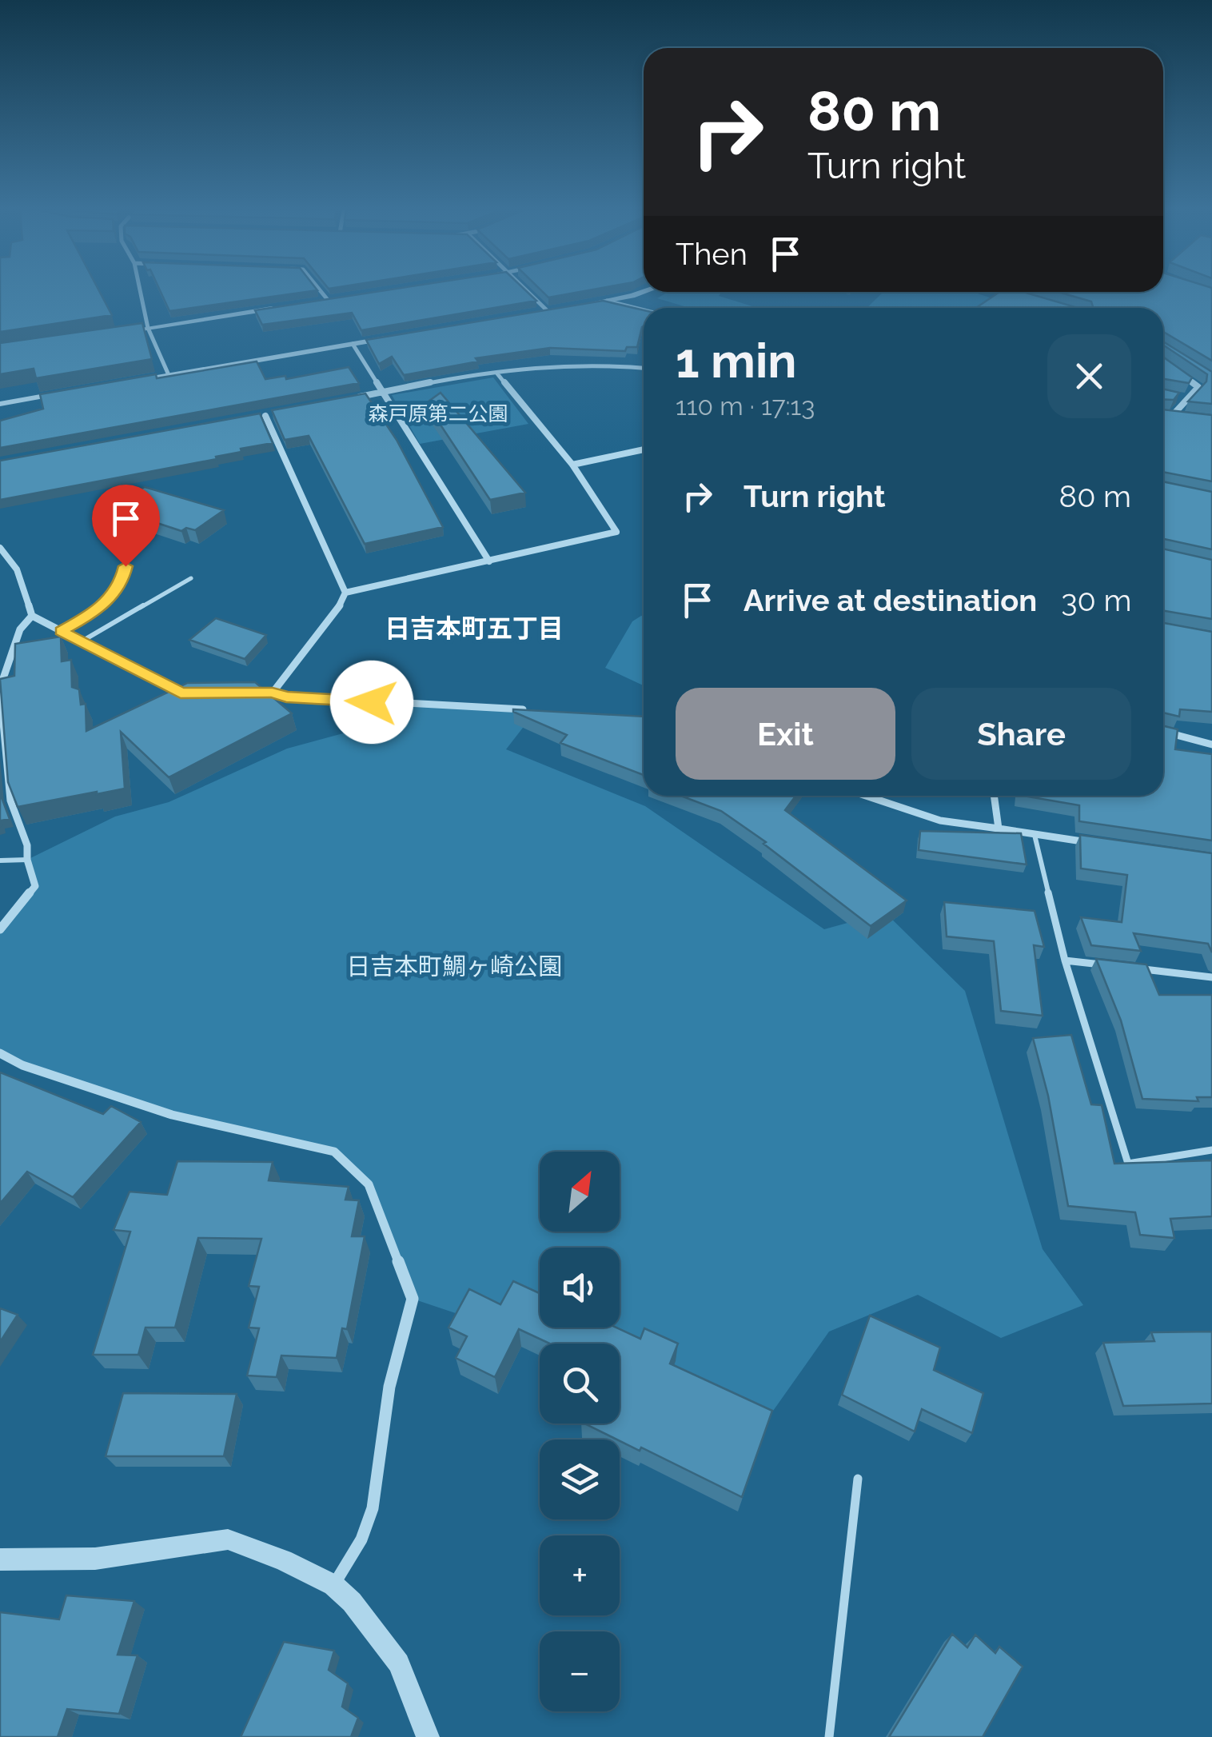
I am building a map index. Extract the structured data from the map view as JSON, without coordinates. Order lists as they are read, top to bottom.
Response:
{
  "districts": ["日吉本町五丁目"],
  "parks": ["森戸原第二公園", "日吉本町鯛ヶ崎公園"],
  "north": "top right",
  "page": {
    "turn": ["80 m", "Turn right"],
    "then": "Then",
    "heading": ["1 min", "110 m · 17:13"],
    "list": [
      {
        "name": "Turn right",
        "value": "80 m"
      },
      {
        "name": "Arrive at destination",
        "value": "30 m"
      }
    ],
    "buttons": ["Exit", "Share"],
    "map_buttons": ["+", "−"]
  }
}
